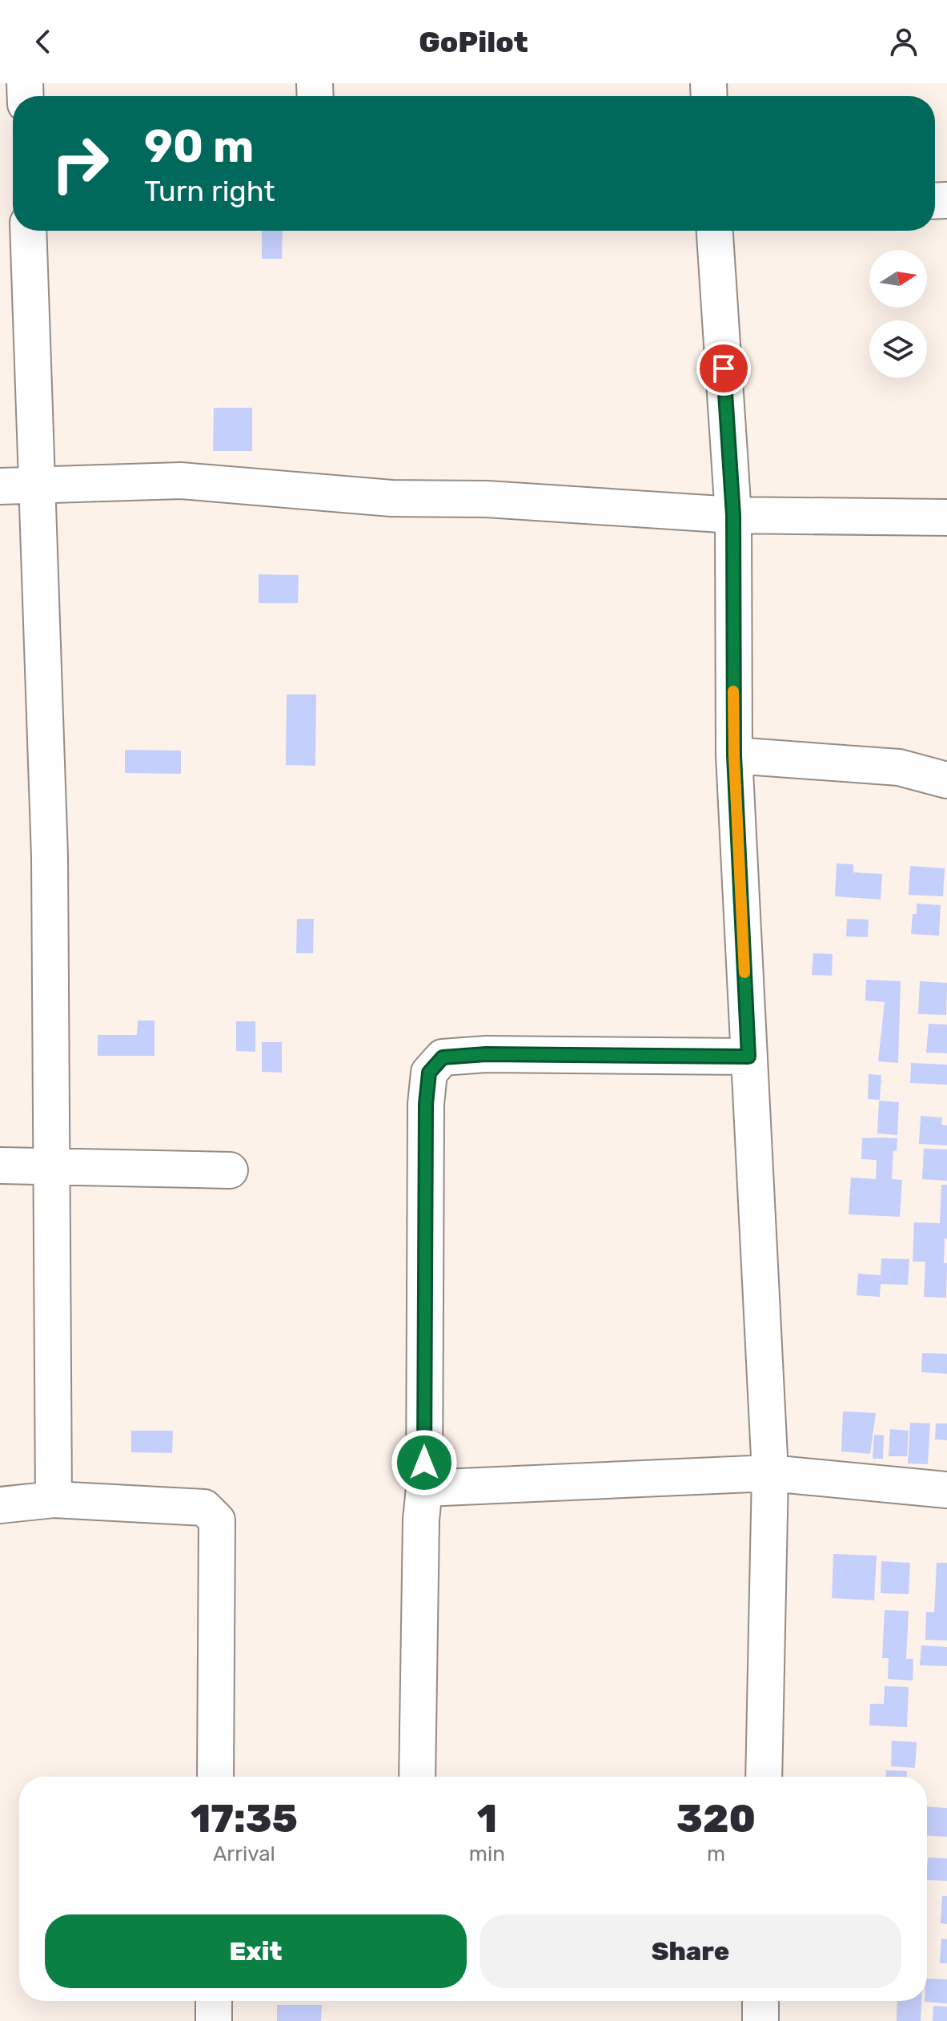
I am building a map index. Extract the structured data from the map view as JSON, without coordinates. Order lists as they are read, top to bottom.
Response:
{
  "north": "right",
  "page": {
    "header": "GoPilot",
    "turn": ["90 m", "Turn right"],
    "eta": [
      "17:35",
      "Arrival",
      "1",
      "min",
      "320",
      "m"
    ],
    "buttons": ["Exit", "Share"]
  }
}
